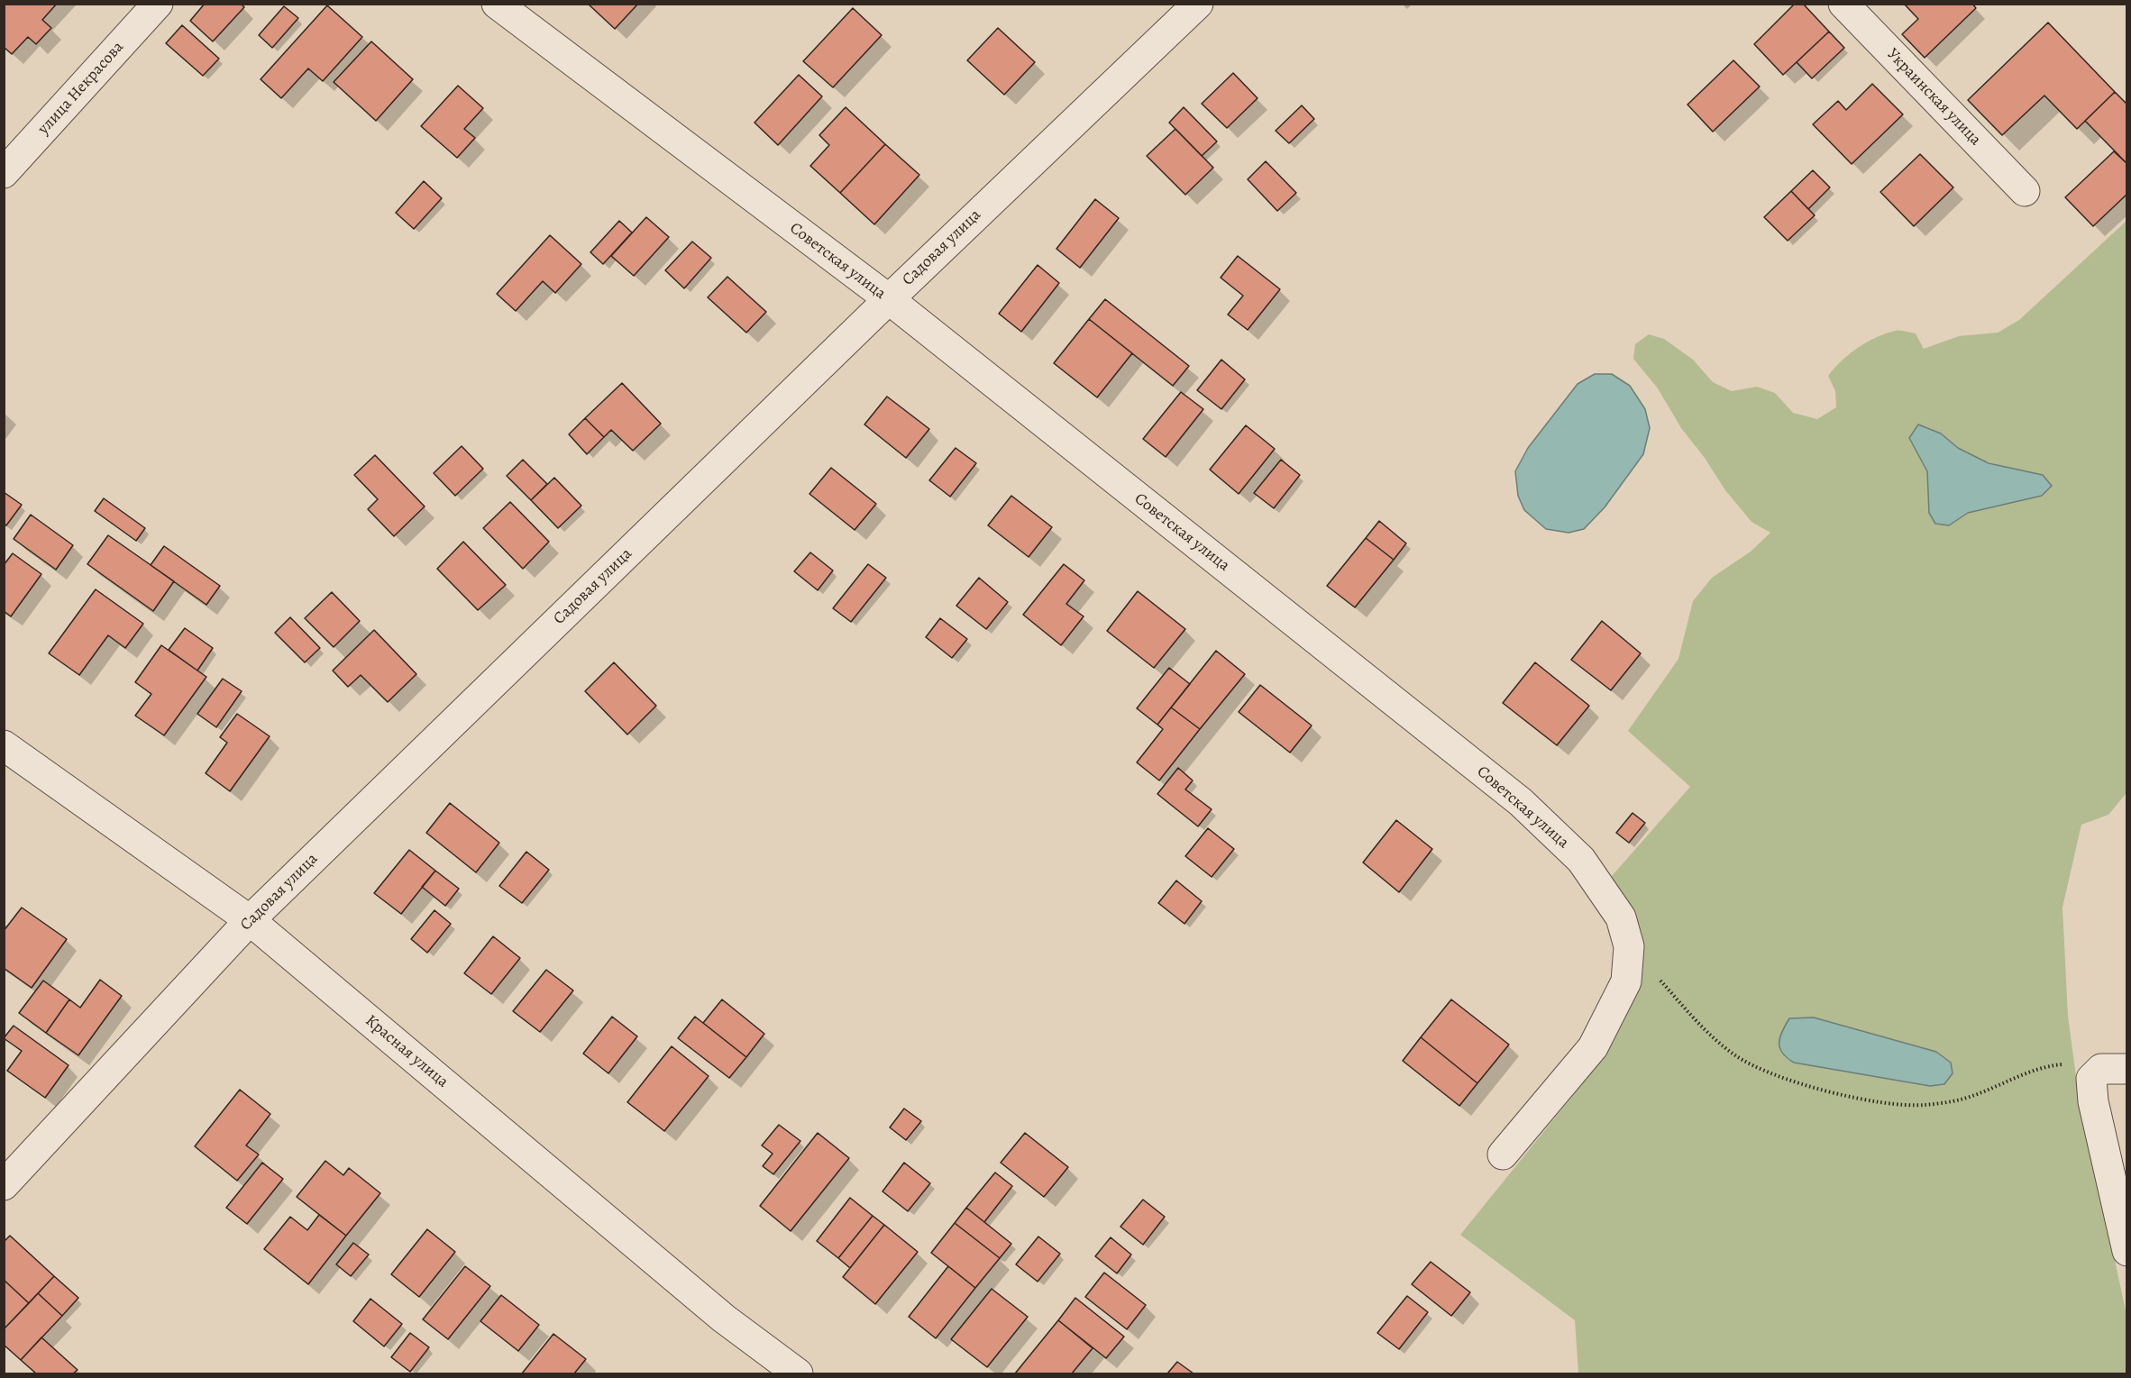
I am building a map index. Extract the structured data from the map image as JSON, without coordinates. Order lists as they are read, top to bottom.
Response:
{
  "streets": {
    "street": [
      "улица Некрасова",
      "Украинская улица",
      "Садовая улица",
      "Советская улица",
      "Красная улица"
    ]
  },
  "crossings": [
    ["Садовая улица", "Советская улица"],
    ["Садовая улица", "Красная улица"]
  ]
}
